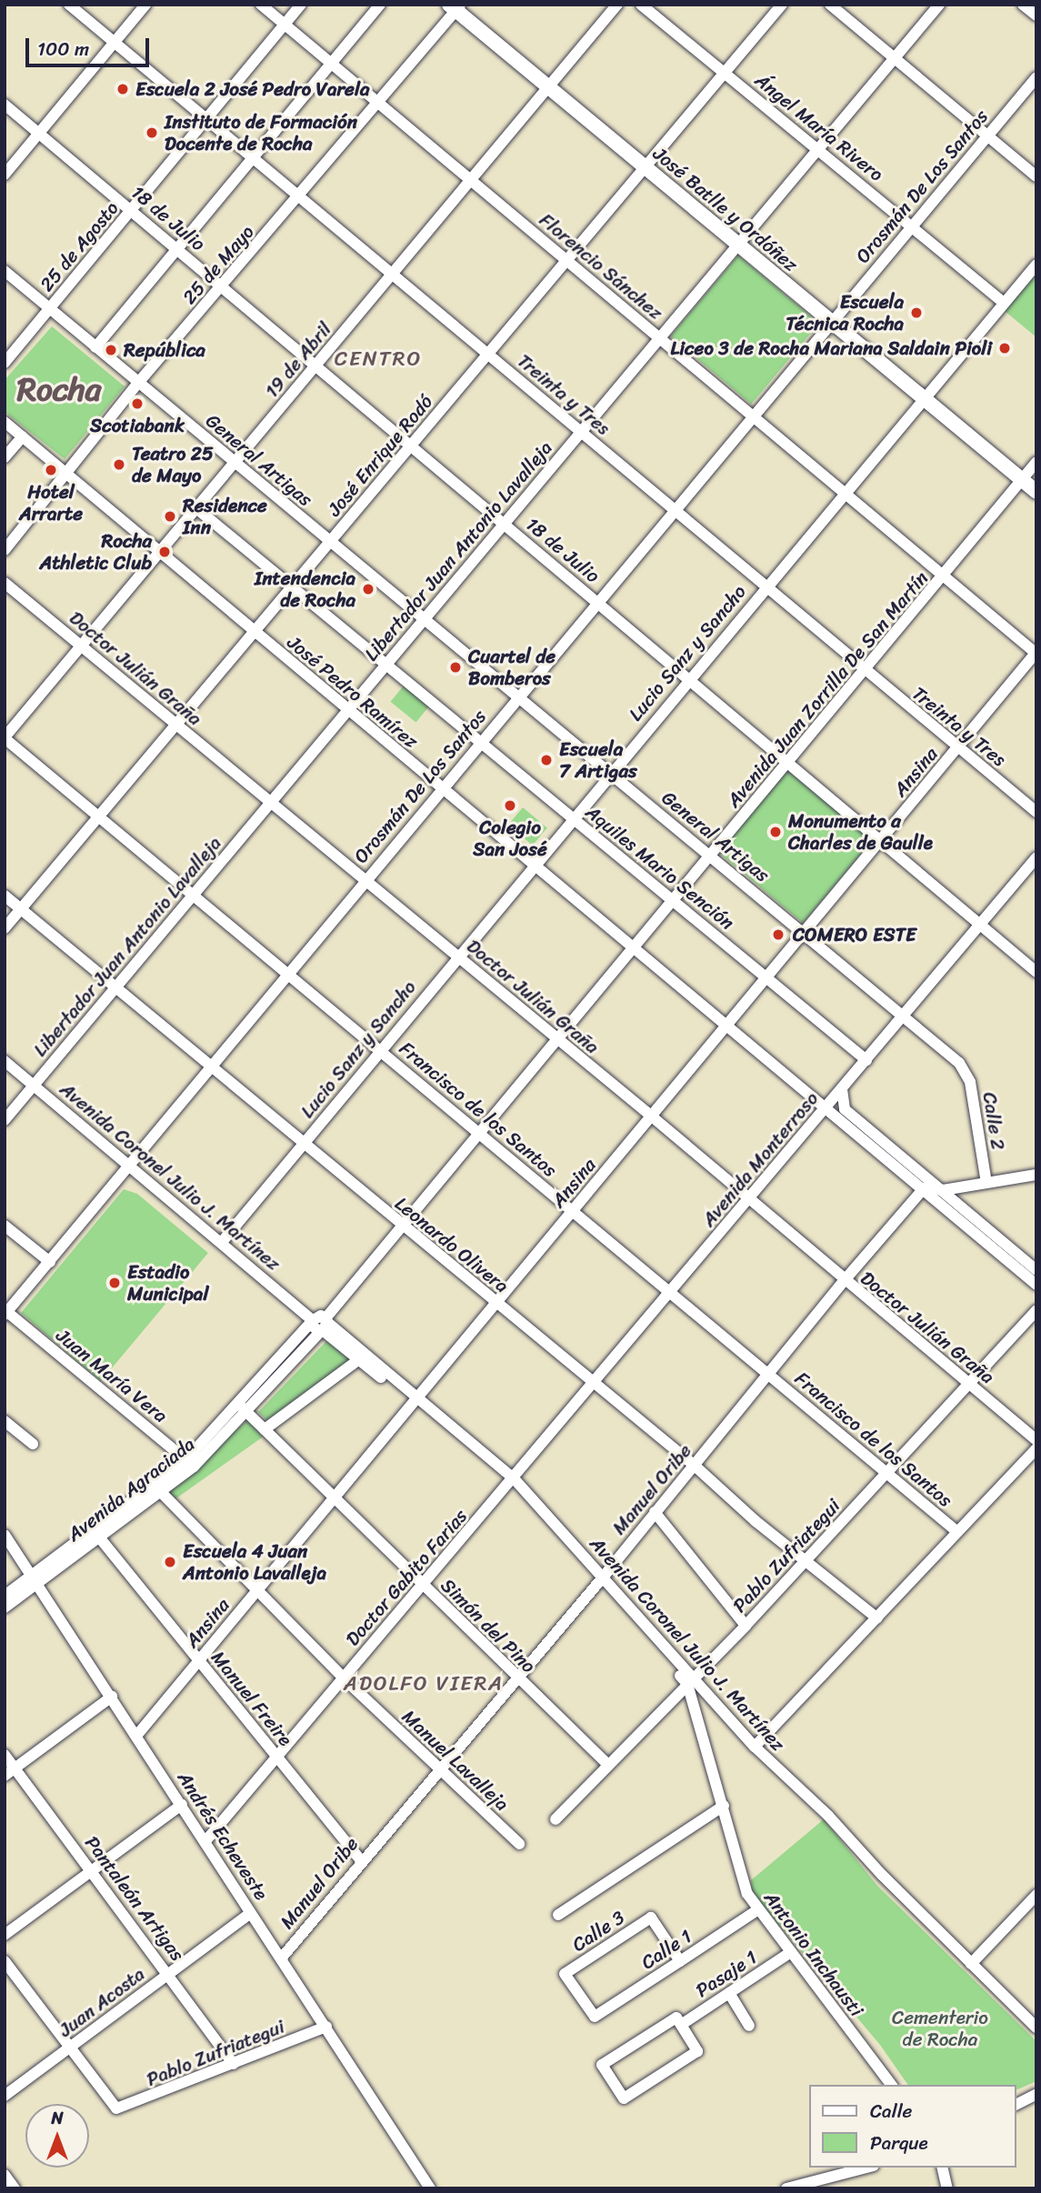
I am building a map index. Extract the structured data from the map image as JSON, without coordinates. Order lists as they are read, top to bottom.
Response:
{
  "streets": {
    "main road": ["José Batlle y Ordóñez"],
    "street": [
      "Ángel María Rivero",
      "Orosmán De Los Santos",
      "18 de Julio",
      "25 de Agosto",
      "25 de Mayo",
      "Florencio Sánchez",
      "19 de Abril",
      "Treinta y Tres",
      "José Enrique Rodó",
      "General Artigas",
      "Libertador Juan Antonio Lavalleja",
      "Lucio Sanz y Sancho",
      "Doctor Julián Graña",
      "Avenida Juan Zorrilla De San Martín",
      "José Pedro Ramírez",
      "Ansina",
      "Aquiles Mario Sención",
      "Francisco de los Santos",
      "Calle 2",
      "Avenida Monterroso",
      "Avenida Coronel Julio J. Martínez",
      "Leonardo Olivera",
      "Juan María Vera",
      "Avenida Agraciada",
      "Manuel Oribe",
      "Pablo Zufriategui",
      "Doctor Gabito Farias",
      "Simón del Pino",
      "Manuel Freire",
      "Manuel Lavalleja",
      "Andrés Echeveste",
      "Pantaleón Artigas",
      "Calle 3",
      "Calle 1",
      "Antonio Inchausti",
      "Pasaje 1",
      "Juan Acosta"
    ]
  },
  "crossings": [
    ["Ángel María Rivero", "Orosmán De Los Santos"],
    ["Ángel María Rivero", "José Enrique Rodó"],
    ["Ángel María Rivero", "Libertador Juan Antonio Lavalleja"],
    ["Ángel María Rivero", "Lucio Sanz y Sancho"],
    ["Orosmán De Los Santos", "José Batlle y Ordóñez"],
    ["Orosmán De Los Santos", "18 de Julio"],
    ["Orosmán De Los Santos", "Florencio Sánchez"],
    ["Orosmán De Los Santos", "Treinta y Tres"],
    ["Orosmán De Los Santos", "General Artigas"],
    ["Orosmán De Los Santos", "Doctor Julián Graña"],
    ["Orosmán De Los Santos", "José Pedro Ramírez"],
    ["Orosmán De Los Santos", "Aquiles Mario Sención"],
    ["Orosmán De Los Santos", "Francisco de los Santos"],
    ["Orosmán De Los Santos", "Avenida Coronel Julio J. Martínez"],
    ["Orosmán De Los Santos", "Leonardo Olivera"],
    ["Orosmán De Los Santos", "Juan María Vera"],
    ["José Batlle y Ordóñez", "25 de Mayo"],
    ["José Batlle y Ordóñez", "19 de Abril"],
    ["José Batlle y Ordóñez", "José Enrique Rodó"],
    ["José Batlle y Ordóñez", "Libertador Juan Antonio Lavalleja"],
    ["José Batlle y Ordóñez", "Lucio Sanz y Sancho"],
    ["José Batlle y Ordóñez", "Avenida Juan Zorrilla De San Martín"],
    ["18 de Julio", "25 de Agosto"],
    ["18 de Julio", "25 de Mayo"],
    ["18 de Julio", "19 de Abril"],
    ["18 de Julio", "José Enrique Rodó"],
    ["18 de Julio", "Libertador Juan Antonio Lavalleja"],
    ["18 de Julio", "Lucio Sanz y Sancho"],
    ["18 de Julio", "Avenida Juan Zorrilla De San Martín"],
    ["18 de Julio", "Ansina"],
    ["18 de Julio", "Avenida Monterroso"],
    ["25 de Agosto", "Florencio Sánchez"],
    ["25 de Agosto", "Treinta y Tres"],
    ["25 de Agosto", "General Artigas"],
    ["25 de Mayo", "Florencio Sánchez"],
    ["25 de Mayo", "Treinta y Tres"],
    ["25 de Mayo", "General Artigas"],
    ["25 de Mayo", "José Pedro Ramírez"],
    ["Florencio Sánchez", "19 de Abril"],
    ["Florencio Sánchez", "José Enrique Rodó"],
    ["Florencio Sánchez", "Libertador Juan Antonio Lavalleja"],
    ["Florencio Sánchez", "Lucio Sanz y Sancho"],
    ["Florencio Sánchez", "Avenida Juan Zorrilla De San Martín"],
    ["Florencio Sánchez", "Ansina"],
    ["19 de Abril", "Treinta y Tres"],
    ["19 de Abril", "General Artigas"],
    ["19 de Abril", "Doctor Julián Graña"],
    ["19 de Abril", "José Pedro Ramírez"],
    ["19 de Abril", "Aquiles Mario Sención"],
    ["19 de Abril", "Francisco de los Santos"],
    ["Treinta y Tres", "José Enrique Rodó"],
    ["Treinta y Tres", "Libertador Juan Antonio Lavalleja"],
    ["Treinta y Tres", "Lucio Sanz y Sancho"],
    ["Treinta y Tres", "Avenida Juan Zorrilla De San Martín"],
    ["Treinta y Tres", "Ansina"],
    ["José Enrique Rodó", "General Artigas"],
    ["José Enrique Rodó", "Doctor Julián Graña"],
    ["José Enrique Rodó", "José Pedro Ramírez"],
    ["José Enrique Rodó", "Aquiles Mario Sención"],
    ["José Enrique Rodó", "Francisco de los Santos"],
    ["José Enrique Rodó", "Leonardo Olivera"],
    ["General Artigas", "Libertador Juan Antonio Lavalleja"],
    ["General Artigas", "Lucio Sanz y Sancho"],
    ["General Artigas", "Avenida Juan Zorrilla De San Martín"],
    ["General Artigas", "Ansina"],
    ["General Artigas", "Calle 2"],
    ["General Artigas", "Avenida Monterroso"],
    ["Libertador Juan Antonio Lavalleja", "Doctor Julián Graña"],
    ["Libertador Juan Antonio Lavalleja", "José Pedro Ramírez"],
    ["Libertador Juan Antonio Lavalleja", "Aquiles Mario Sención"],
    ["Libertador Juan Antonio Lavalleja", "Francisco de los Santos"],
    ["Libertador Juan Antonio Lavalleja", "Avenida Coronel Julio J. Martínez"],
    ["Libertador Juan Antonio Lavalleja", "Leonardo Olivera"],
    ["Lucio Sanz y Sancho", "Doctor Julián Graña"],
    ["Lucio Sanz y Sancho", "José Pedro Ramírez"],
    ["Lucio Sanz y Sancho", "Aquiles Mario Sención"],
    ["Lucio Sanz y Sancho", "Francisco de los Santos"],
    ["Lucio Sanz y Sancho", "Avenida Coronel Julio J. Martínez"],
    ["Lucio Sanz y Sancho", "Leonardo Olivera"],
    ["Doctor Julián Graña", "Avenida Juan Zorrilla De San Martín"],
    ["Doctor Julián Graña", "Ansina"],
    ["Doctor Julián Graña", "Avenida Monterroso"],
    ["Doctor Julián Graña", "Manuel Oribe"],
    ["Doctor Julián Graña", "Pablo Zufriategui"],
    ["Avenida Juan Zorrilla De San Martín", "José Pedro Ramírez"],
    ["Avenida Juan Zorrilla De San Martín", "Aquiles Mario Sención"],
    ["Avenida Juan Zorrilla De San Martín", "Francisco de los Santos"],
    ["Avenida Juan Zorrilla De San Martín", "Avenida Coronel Julio J. Martínez"],
    ["Avenida Juan Zorrilla De San Martín", "Leonardo Olivera"],
    ["Avenida Juan Zorrilla De San Martín", "Avenida Agraciada"],
    ["José Pedro Ramírez", "Ansina"],
    ["José Pedro Ramírez", "Avenida Monterroso"],
    ["José Pedro Ramírez", "Manuel Oribe"],
    ["Ansina", "Aquiles Mario Sención"],
    ["Ansina", "Francisco de los Santos"],
    ["Ansina", "Avenida Coronel Julio J. Martínez"],
    ["Ansina", "Leonardo Olivera"],
    ["Ansina", "Simón del Pino"],
    ["Ansina", "Manuel Freire"],
    ["Ansina", "Manuel Lavalleja"],
    ["Ansina", "Andrés Echeveste"],
    ["Aquiles Mario Sención", "Avenida Monterroso"],
    ["Francisco de los Santos", "Avenida Monterroso"],
    ["Francisco de los Santos", "Manuel Oribe"],
    ["Francisco de los Santos", "Pablo Zufriategui"],
    ["Calle 2", "Avenida Monterroso"],
    ["Avenida Monterroso", "Avenida Coronel Julio J. Martínez"],
    ["Avenida Monterroso", "Leonardo Olivera"],
    ["Avenida Monterroso", "Doctor Gabito Farias"],
    ["Avenida Coronel Julio J. Martínez", "Avenida Agraciada"],
    ["Avenida Coronel Julio J. Martínez", "Manuel Oribe"],
    ["Avenida Coronel Julio J. Martínez", "Pablo Zufriategui"],
    ["Avenida Coronel Julio J. Martínez", "Doctor Gabito Farias"],
    ["Avenida Coronel Julio J. Martínez", "Antonio Inchausti"],
    ["Leonardo Olivera", "Manuel Oribe"],
    ["Leonardo Olivera", "Pablo Zufriategui"],
    ["Juan María Vera", "Avenida Agraciada"],
    ["Avenida Agraciada", "Simón del Pino"],
    ["Avenida Agraciada", "Manuel Freire"],
    ["Avenida Agraciada", "Manuel Lavalleja"],
    ["Avenida Agraciada", "Andrés Echeveste"],
    ["Manuel Oribe", "Simón del Pino"],
    ["Manuel Oribe", "Manuel Freire"],
    ["Manuel Oribe", "Manuel Lavalleja"],
    ["Manuel Oribe", "Andrés Echeveste"],
    ["Pablo Zufriategui", "Simón del Pino"],
    ["Pablo Zufriategui", "Andrés Echeveste"],
    ["Pablo Zufriategui", "Pantaleón Artigas"],
    ["Pablo Zufriategui", "Antonio Inchausti"],
    ["Pablo Zufriategui", "Juan Acosta"],
    ["Doctor Gabito Farias", "Simón del Pino"],
    ["Doctor Gabito Farias", "Manuel Freire"],
    ["Doctor Gabito Farias", "Manuel Lavalleja"],
    ["Doctor Gabito Farias", "Andrés Echeveste"],
    ["Andrés Echeveste", "Juan Acosta"],
    ["Pantaleón Artigas", "Juan Acosta"],
    ["Calle 3", "Calle 1"],
    ["Calle 1", "Antonio Inchausti"],
    ["Antonio Inchausti", "Pasaje 1"]
  ],
  "districts": ["CENTRO", "Rocha", "ADOLFO VIERA"],
  "parks": ["Cementerio de Rocha"],
  "places": [
    "Escuela 2 José Pedro Varela",
    "Instituto de Formación Docente de Rocha",
    "Escuela Técnica Rocha",
    "Liceo 3 de Rocha Mariana Saldain Pioli",
    "República",
    "Scotiabank",
    "Teatro 25 de Mayo",
    "Hotel Arrarte",
    "Residence Inn",
    "Rocha Athletic Club",
    "Intendencia de Rocha",
    "Cuartel de Bomberos",
    "Escuela 7 Artigas",
    "Colegio San José",
    "Monumento a Charles de Gaulle",
    "COMERO ESTE",
    "Estadio Municipal",
    "Escuela 4 Juan Antonio Lavalleja"
  ],
  "legend": ["Calle", "Parque"],
  "scale_bar": "100 m",
  "north": "top"
}
